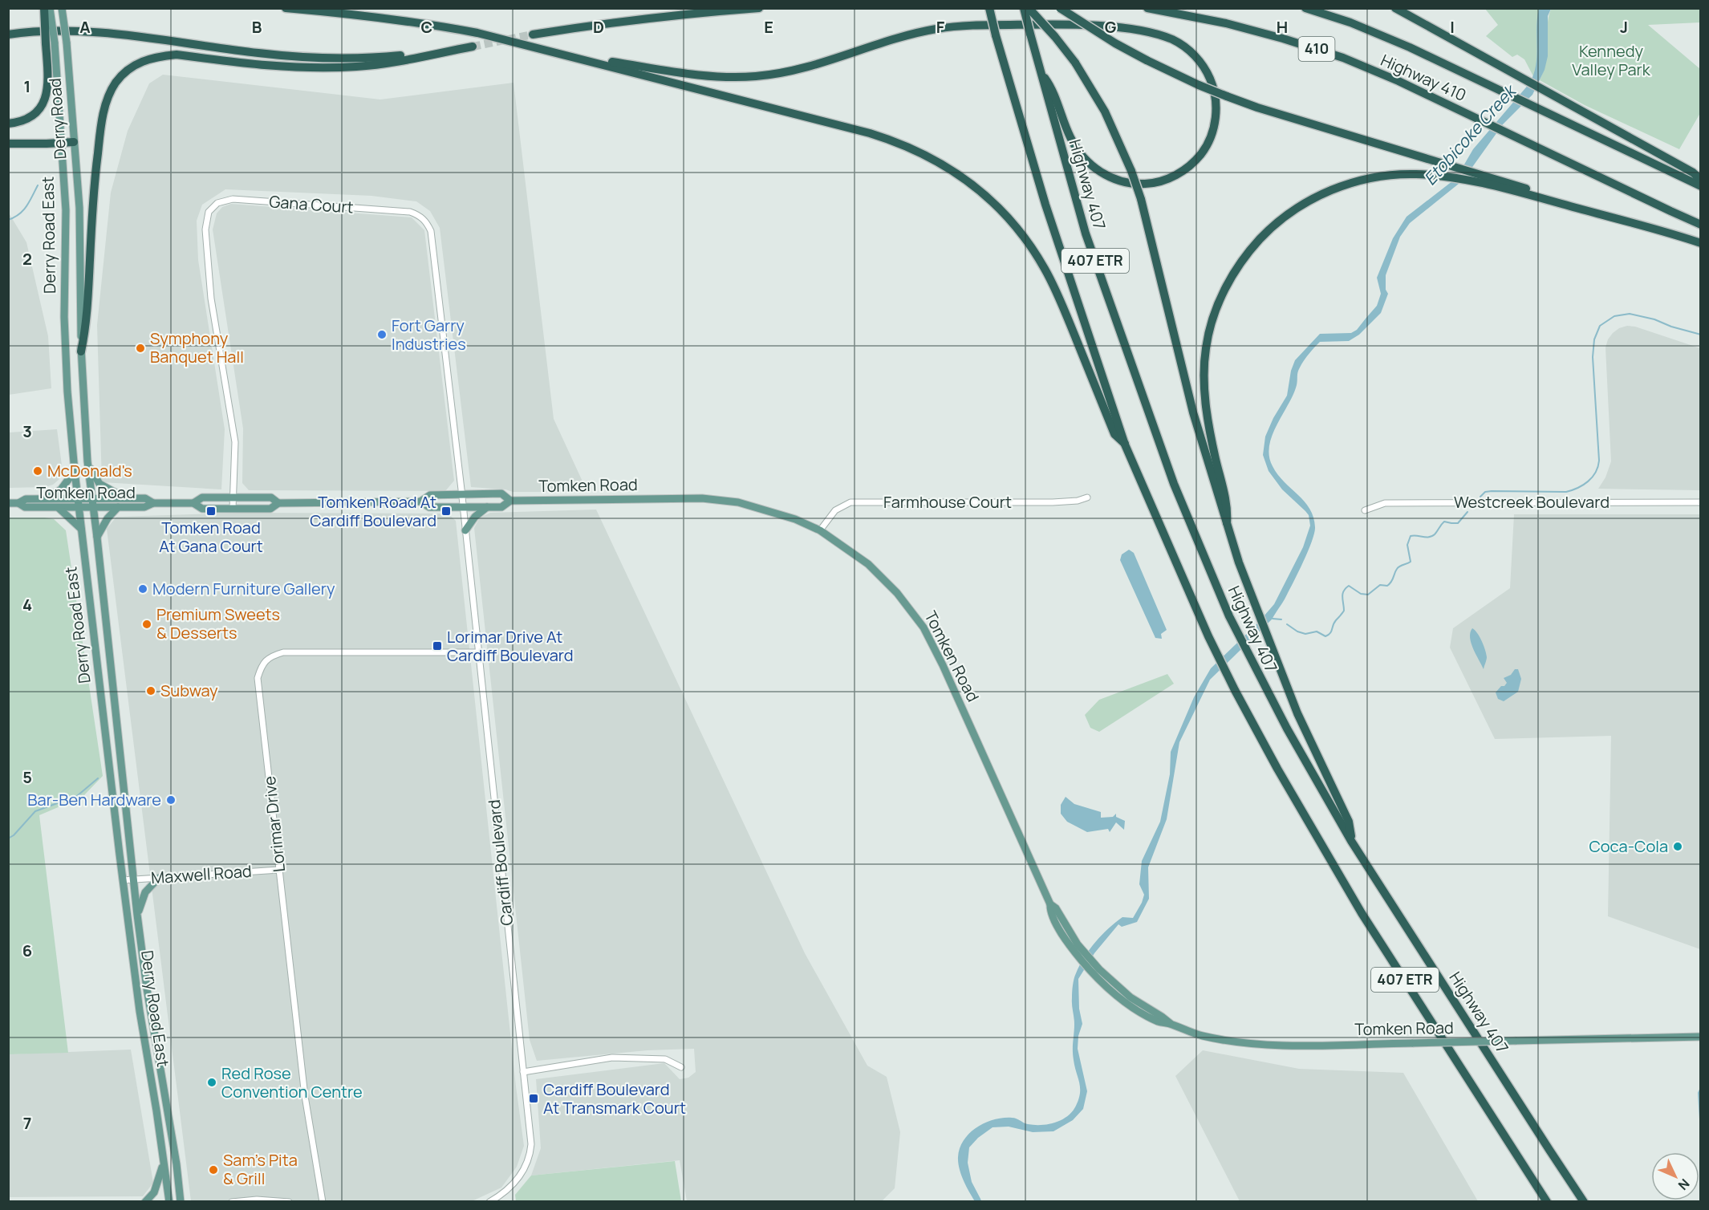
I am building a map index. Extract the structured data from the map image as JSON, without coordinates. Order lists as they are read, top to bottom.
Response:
{
  "streets": {
    "highway": [
      "410",
      "Highway 410",
      "Highway 407",
      "407 ETR"
    ],
    "main road": ["Derry Road", "Derry Road East", "Tomken Road"],
    "street": [
      "Gana Court",
      "Farmhouse Court",
      "Westcreek Boulevard",
      "Lorimar Drive",
      "Cardiff Boulevard",
      "Maxwell Road"
    ]
  },
  "crossings": [
    ["Derry Road", "Derry Road East"],
    ["Gana Court", "Tomken Road"],
    ["Gana Court", "Cardiff Boulevard"],
    ["Derry Road East", "Tomken Road"],
    ["Derry Road East", "Maxwell Road"],
    ["Tomken Road", "Farmhouse Court"],
    ["Tomken Road", "Cardiff Boulevard"],
    ["Lorimar Drive", "Cardiff Boulevard"],
    ["Lorimar Drive", "Maxwell Road"]
  ],
  "water": ["Etobicoke Creek"],
  "parks": ["Kennedy Valley Park"],
  "places": {
    "other": [
      "Fort Garry Industries",
      "Symphony Banquet Hall",
      "McDonald's",
      "Modern Furniture Gallery",
      "Premium Sweets & Desserts",
      "Subway",
      "Bar-Ben Hardware",
      "Coca-Cola",
      "Red Rose Convention Centre",
      "Sam’s Pita & Grill"
    ],
    "transit": [
      "Tomken Road At Gana Court",
      "Tomken Road At Cardiff Boulevard",
      "Lorimar Drive At Cardiff Boulevard",
      "Cardiff Boulevard At Transmark Court"
    ]
  },
  "north": "bottom right",
  "grid": {
    "columns": [
      "A",
      "B",
      "C",
      "D",
      "E",
      "F",
      "G",
      "H",
      "I",
      "J"
    ],
    "rows": [
      "1",
      "2",
      "3",
      "4",
      "5",
      "6",
      "7"
    ]
  }
}
